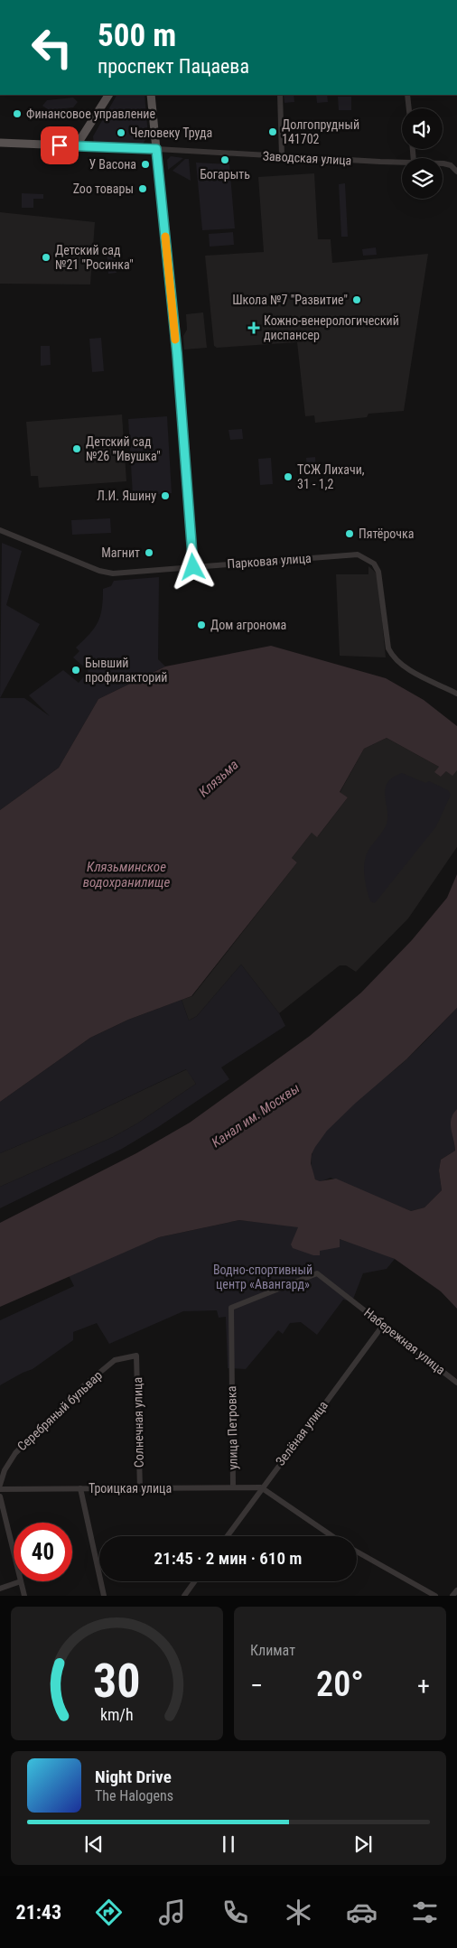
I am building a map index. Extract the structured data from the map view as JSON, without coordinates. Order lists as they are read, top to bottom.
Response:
{
  "streets": {
    "street": [
      "Заводская улица",
      "Парковая улица",
      "Набережная улица",
      "Серебряный бульвар",
      "Солнечная улица",
      "улица Петровка",
      "Зелёная улица",
      "Троицкая улица"
    ]
  },
  "crossings": [
    ["Набережная улица", "улица Петровка"],
    ["Набережная улица", "Зелёная улица"],
    ["Серебряный бульвар", "Солнечная улица"],
    ["Солнечная улица", "Троицкая улица"],
    ["улица Петровка", "Троицкая улица"],
    ["Зелёная улица", "Троицкая улица"]
  ],
  "water": ["Клязьма", "Клязьминское водохранилище", "Канал им. Москвы"],
  "parks": ["Водно-спортивный центр «Авангард»"],
  "places": {
    "other": [
      "Финансовое управление",
      "Долгопрудный 141702",
      "Человеку Труда",
      "Богарыть",
      "У Васона",
      "Zoo товары",
      "Детский сад №21 \"Росинка\"",
      "Школа №7 \"Развитие\"",
      "Детский сад №26 \"Ивушка\"",
      "ТСЖ Лихачи, 31 - 1,2",
      "Л.И. Яшину",
      "Пятёрочка",
      "Магнит",
      "Дом агронома",
      "Бывший профилакторий"
    ],
    "health": ["Кожно-венерологический диспансер"]
  },
  "page": {
    "turn": ["500 m", "проспект Пацаева"],
    "limit": "40",
    "trip": "21:45 · 2 мин · 610 m",
    "tile": "Климат",
    "heat": ["−", "20°", "+"],
    "song": ["Night Drive", "The Halogens"],
    "tabs": "21:43",
    "gauge": ["30", "km/h"]
  }
}
